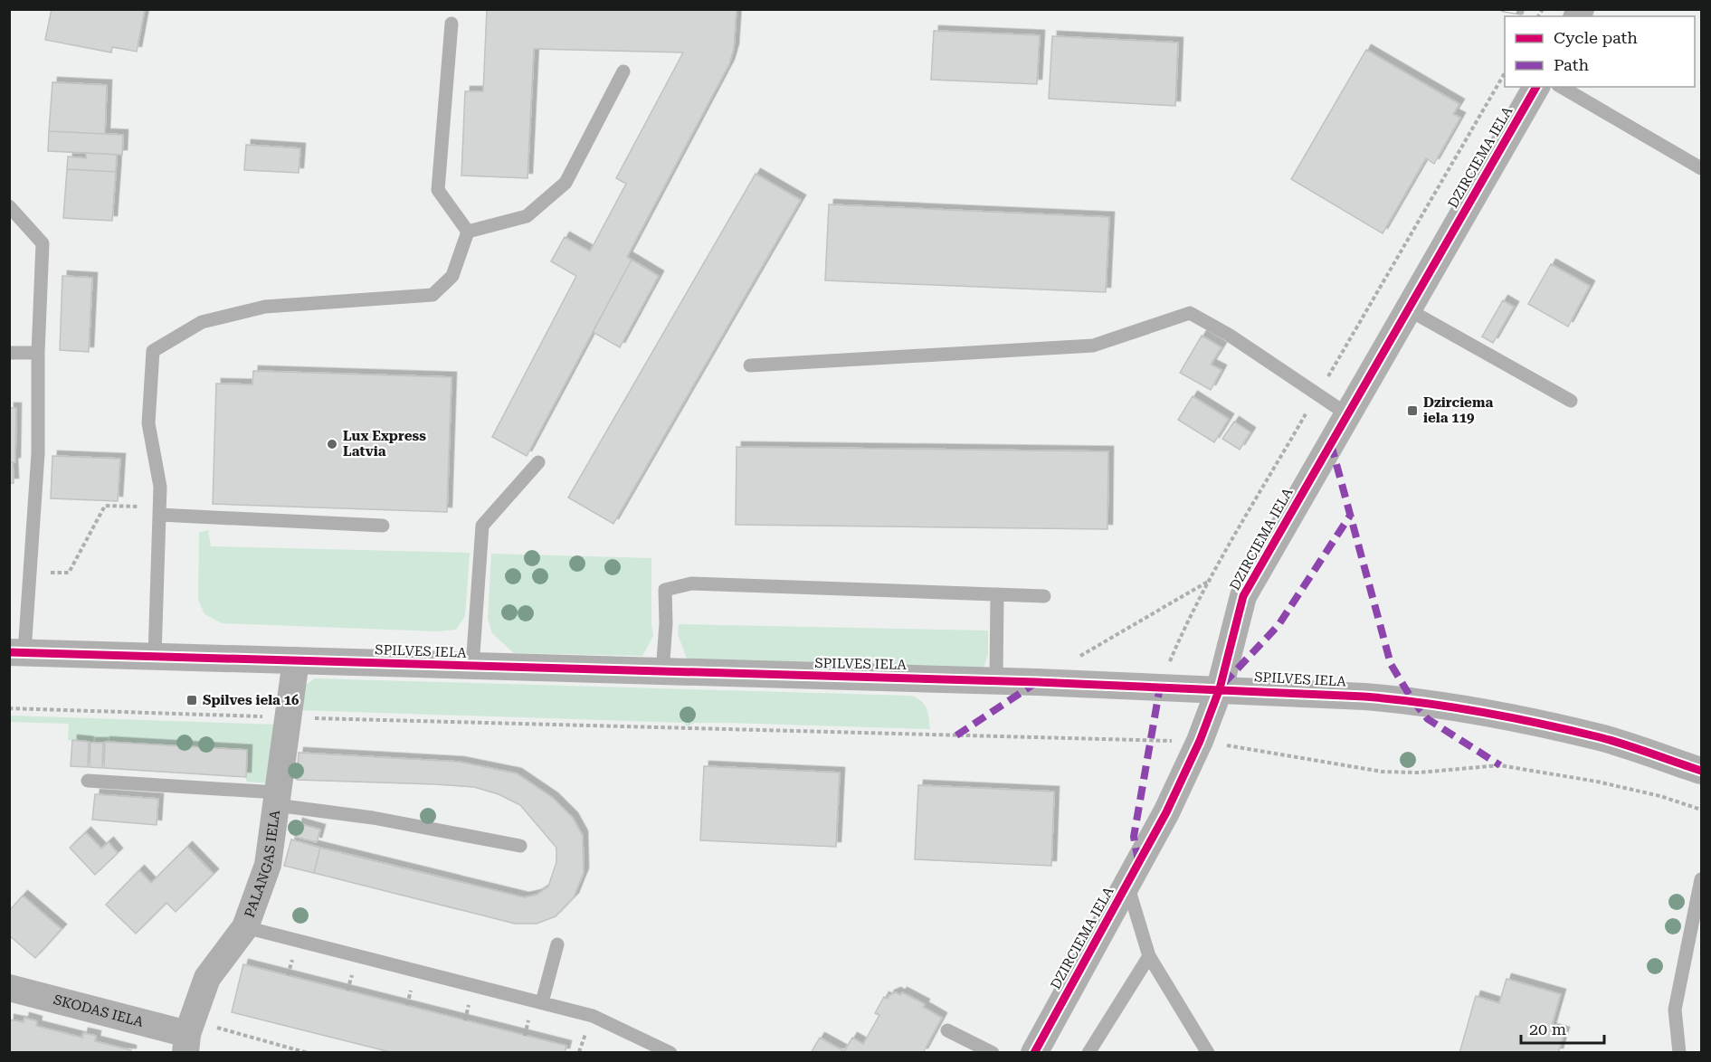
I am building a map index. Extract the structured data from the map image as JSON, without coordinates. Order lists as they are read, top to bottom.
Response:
{
  "streets": {
    "street": [
      "DZIRCIEMA IELA",
      "SPILVES IELA",
      "PALANGAS IELA",
      "SKODAS IELA"
    ]
  },
  "crossings": [
    ["DZIRCIEMA IELA", "SPILVES IELA"],
    ["SPILVES IELA", "PALANGAS IELA"],
    ["PALANGAS IELA", "SKODAS IELA"]
  ],
  "places": {
    "transit": ["Dzirciema iela 119", "Spilves iela 16"],
    "other": ["Lux Express Latvia"]
  },
  "legend": ["Cycle path", "Path"],
  "scale_bar": "20 m"
}
